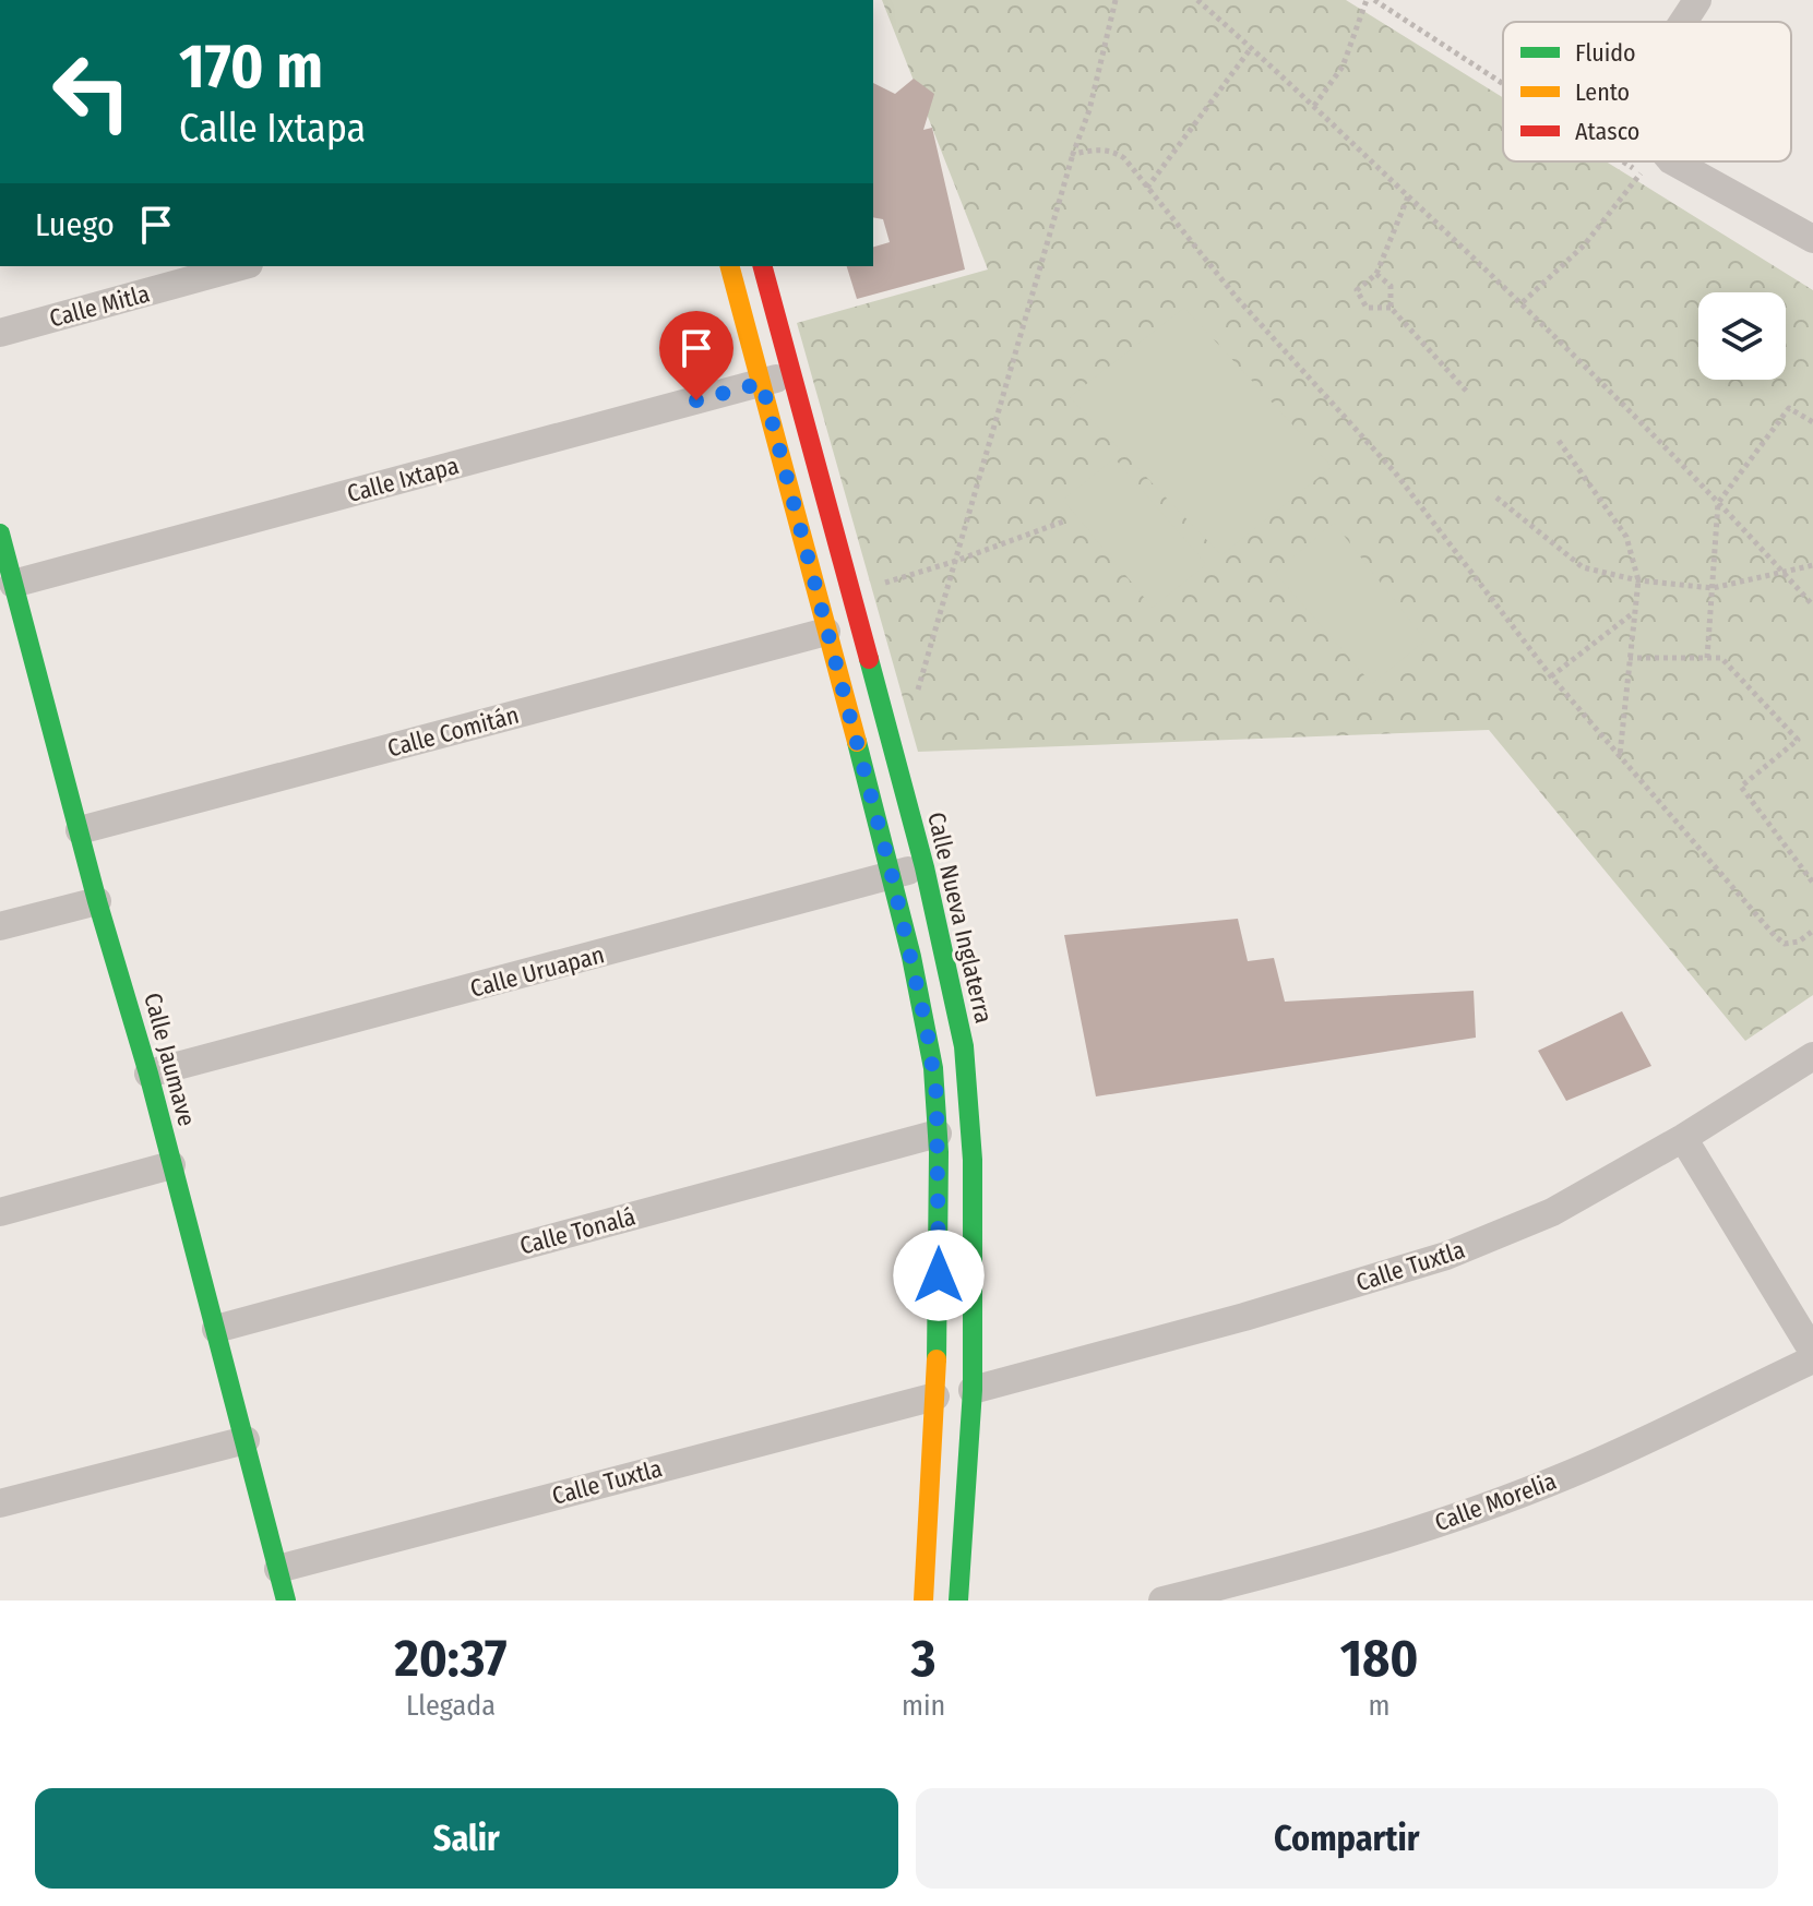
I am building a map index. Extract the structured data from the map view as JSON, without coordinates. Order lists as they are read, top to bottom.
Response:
{
  "streets": {
    "street": [
      "Calle Mitla",
      "Calle Ixtapa",
      "Calle Comitán",
      "Calle Nueva Inglaterra",
      "Calle Uruapan",
      "Calle Jaumave",
      "Calle Tonalá",
      "Calle Tuxtla",
      "Calle Morelia"
    ]
  },
  "crossings": [
    ["Calle Ixtapa", "Calle Nueva Inglaterra"],
    ["Calle Ixtapa", "Calle Jaumave"],
    ["Calle Comitán", "Calle Jaumave"],
    ["Calle Nueva Inglaterra", "Calle Uruapan"],
    ["Calle Nueva Inglaterra", "Calle Tuxtla"],
    ["Calle Uruapan", "Calle Jaumave"],
    ["Calle Jaumave", "Calle Tonalá"],
    ["Calle Jaumave", "Calle Tuxtla"]
  ],
  "legend": ["Fluido", "Lento", "Atasco"],
  "page": {
    "turn": ["170 m", "Calle Ixtapa"],
    "then": "Luego",
    "eta": [
      "20:37",
      "Llegada",
      "3",
      "min",
      "180",
      "m"
    ],
    "buttons": ["Salir", "Compartir"]
  }
}
